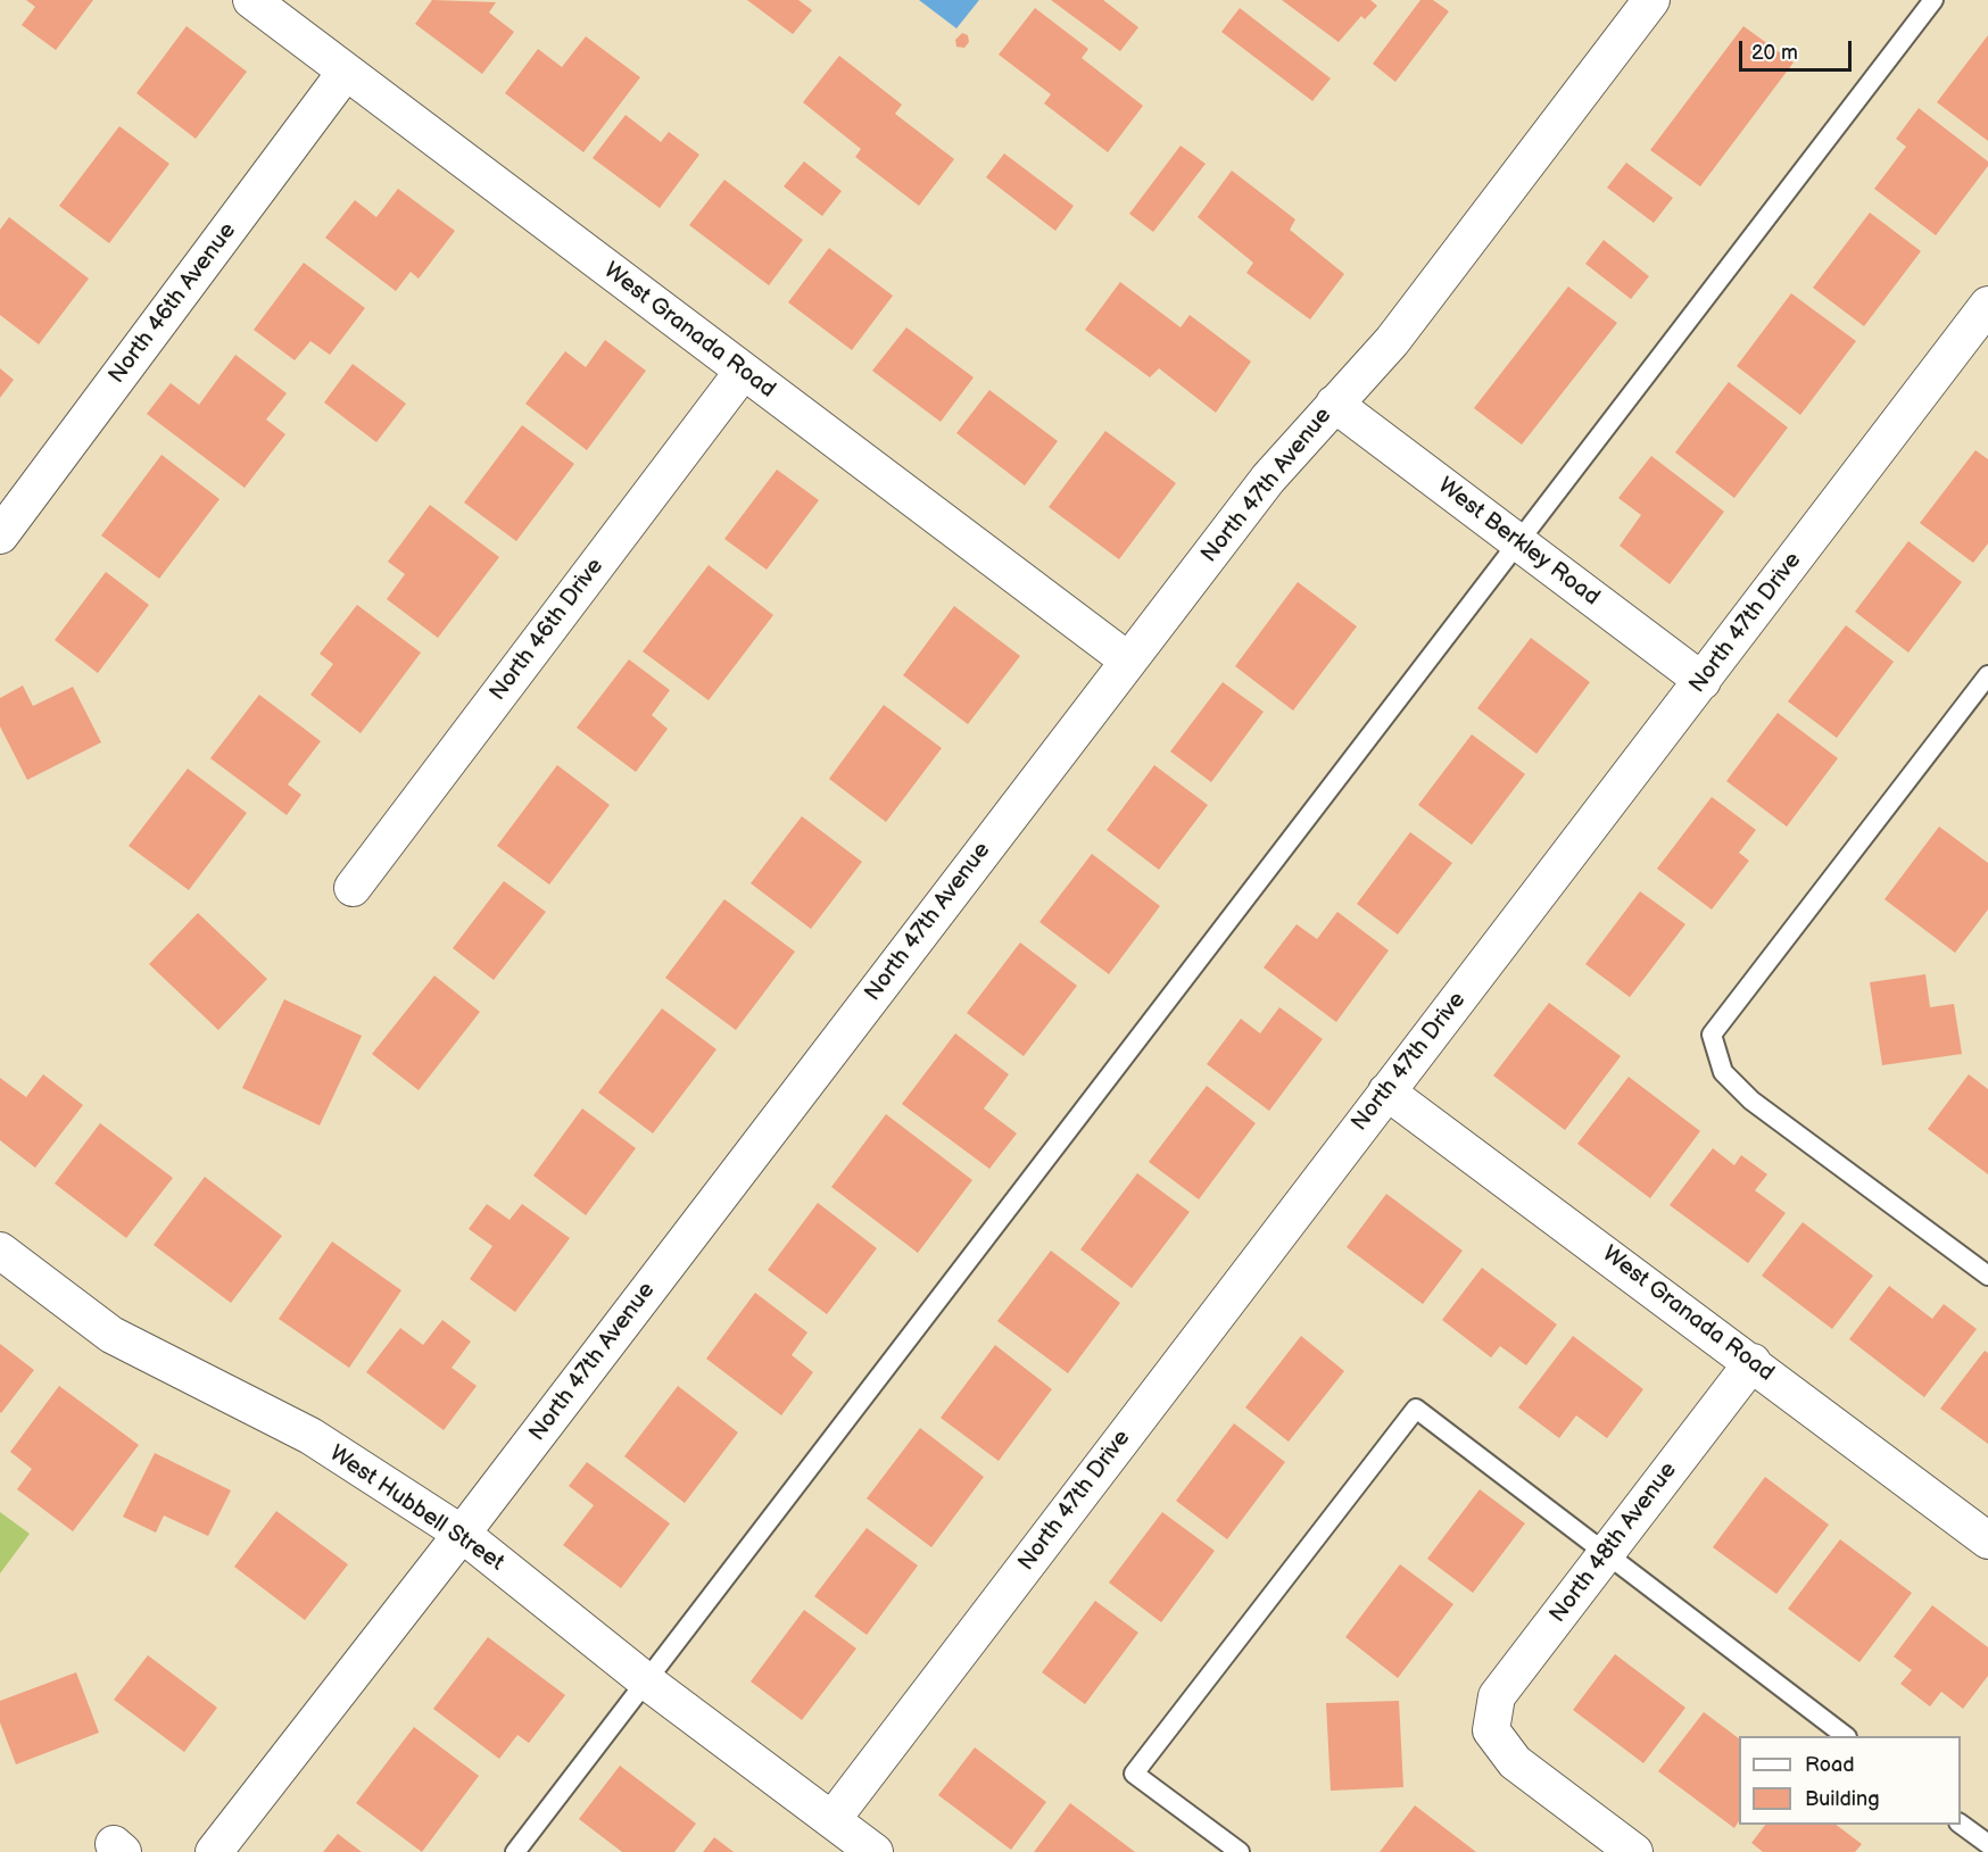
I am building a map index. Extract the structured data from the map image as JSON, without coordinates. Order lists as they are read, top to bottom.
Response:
{
  "streets": {
    "street": [
      "North 46th Avenue",
      "West Granada Road",
      "North 47th Avenue",
      "West Berkley Road",
      "North 47th Drive",
      "North 46th Drive",
      "West Hubbell Street",
      "North 48th Avenue"
    ]
  },
  "crossings": [
    ["North 46th Avenue", "West Granada Road"],
    ["West Granada Road", "North 47th Avenue"],
    ["West Granada Road", "North 47th Drive"],
    ["West Granada Road", "North 46th Drive"],
    ["West Granada Road", "North 48th Avenue"],
    ["North 47th Avenue", "West Berkley Road"],
    ["North 47th Avenue", "West Hubbell Street"],
    ["West Berkley Road", "North 47th Drive"],
    ["North 47th Drive", "West Hubbell Street"]
  ],
  "legend": ["Road", "Building"],
  "scale_bar": "20 m"
}
